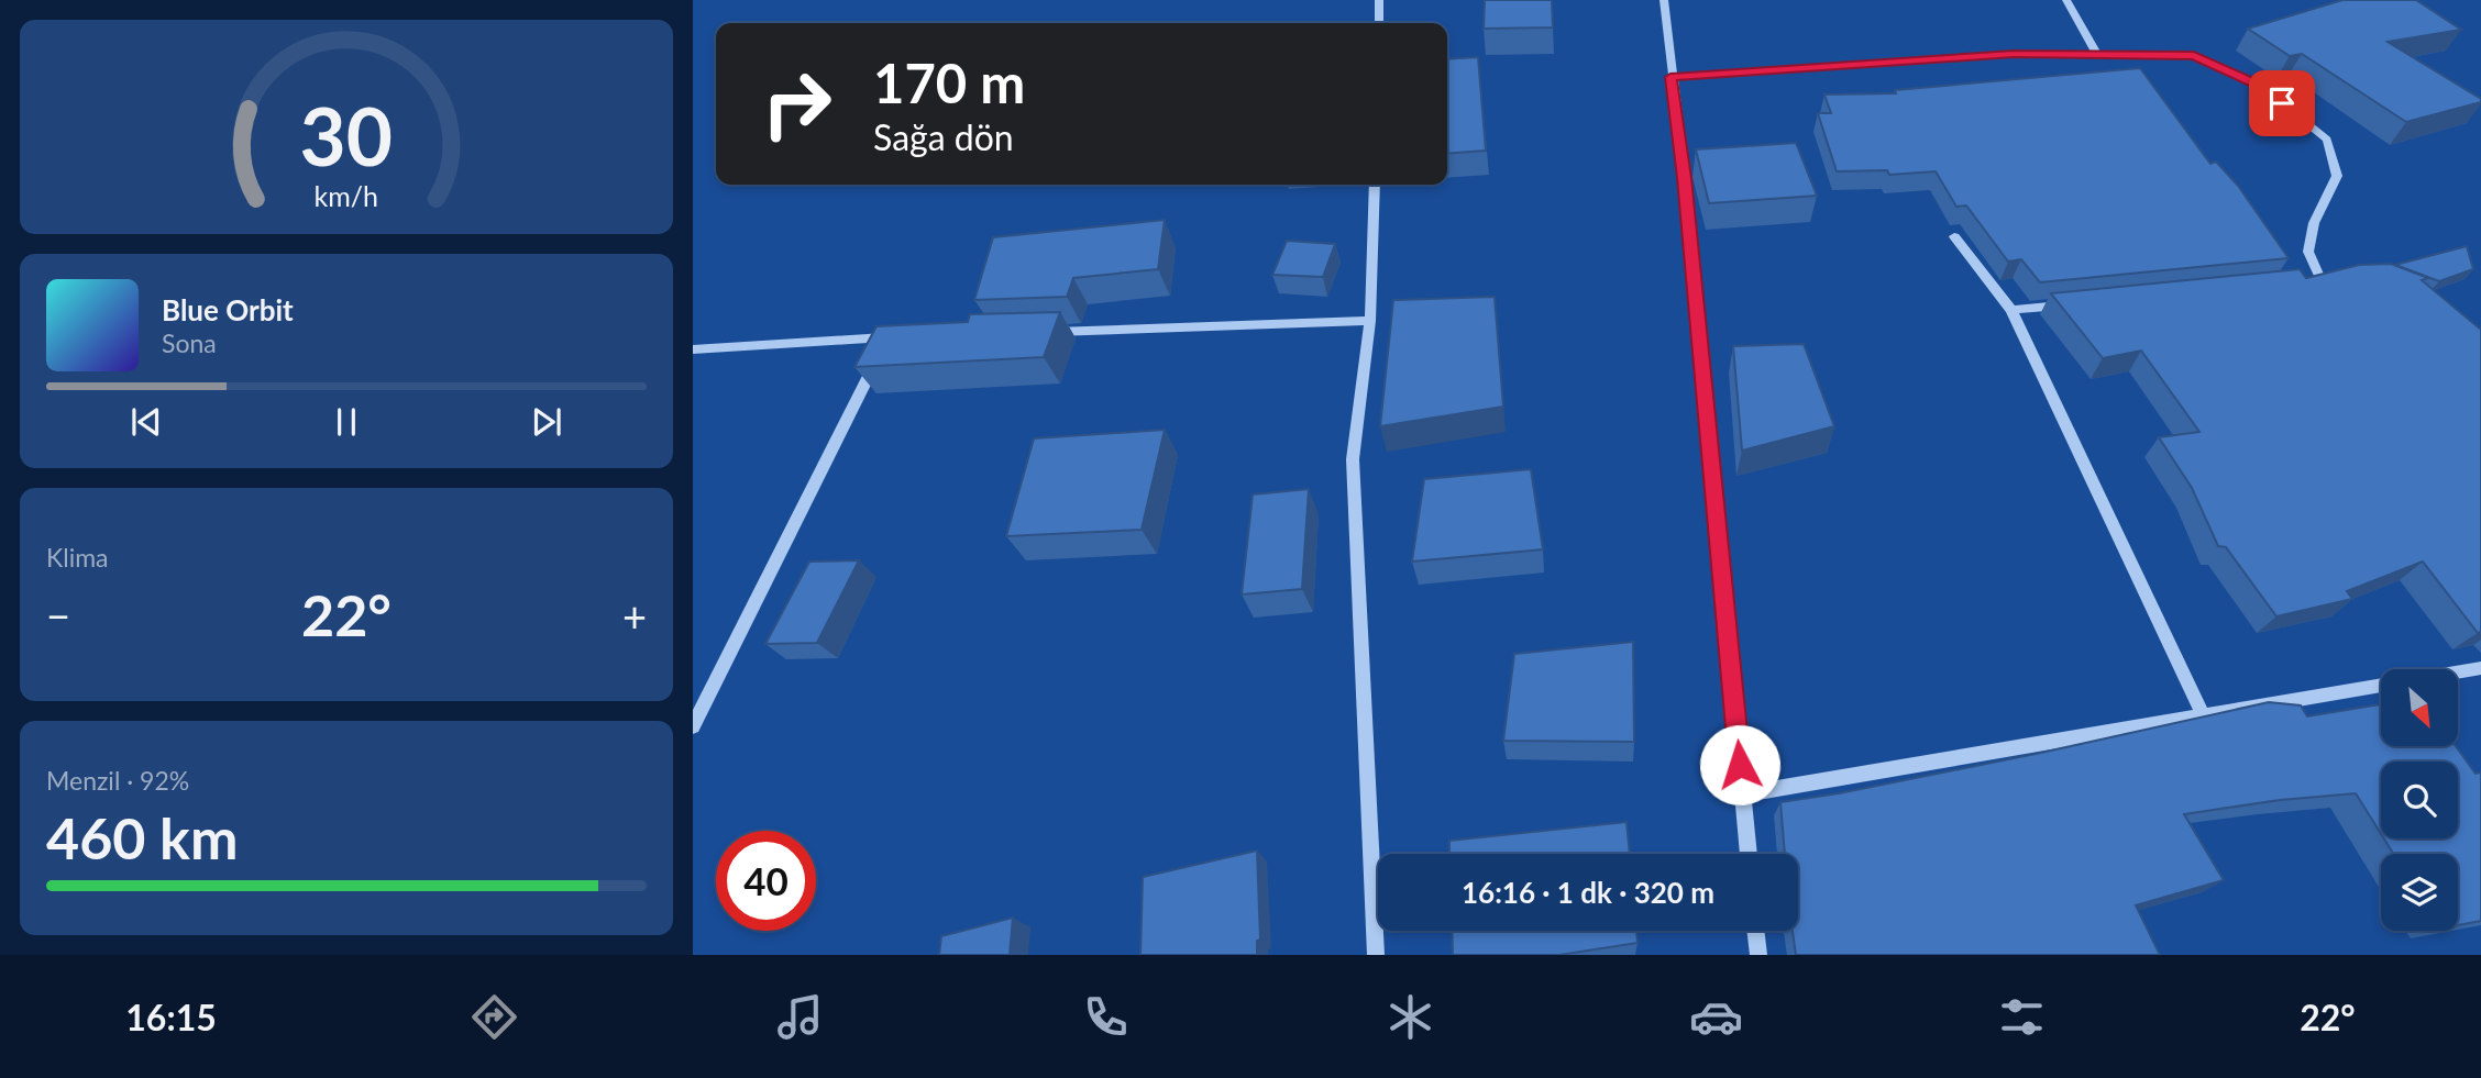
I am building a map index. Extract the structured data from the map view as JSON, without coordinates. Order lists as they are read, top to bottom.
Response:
{
  "north": "bottom right",
  "page": {
    "turn": ["170 m", "Sağa dön"],
    "song": ["Blue Orbit", "Sona"],
    "tile": [
      "Klima",
      ["Menzil · 92%", "460 km"]
    ],
    "heat": ["−", "22°", "+"],
    "limit": "40",
    "trip": "16:16 · 1 dk · 320 m",
    "tabs": ["16:15", "22°"],
    "gauge": ["30", "km/h"]
  }
}
